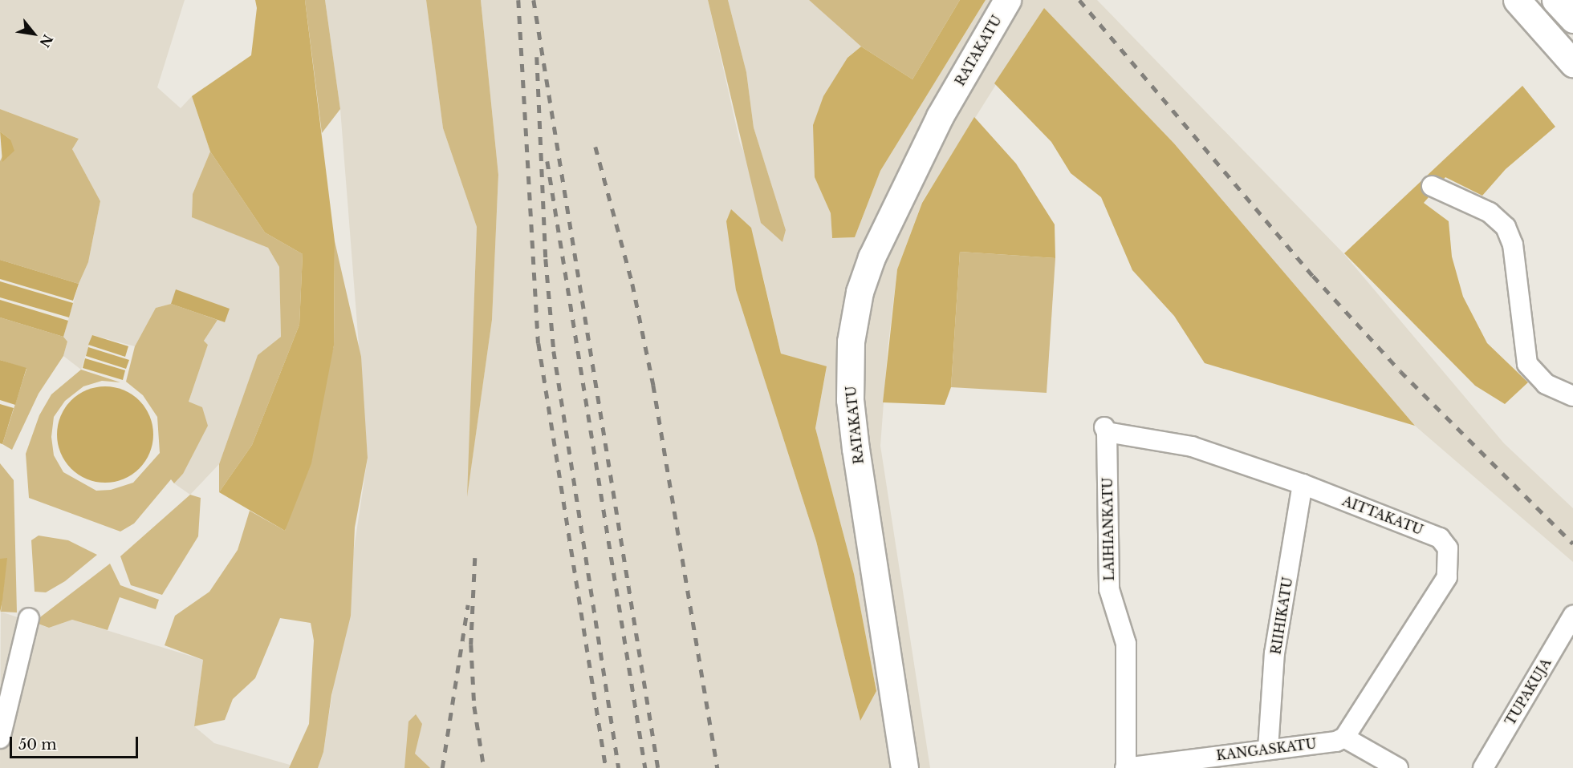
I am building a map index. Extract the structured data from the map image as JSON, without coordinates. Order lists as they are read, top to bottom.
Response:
{
  "streets": {
    "main road": ["RATAKATU"],
    "street": [
      "AITTAKATU",
      "LAIHIANKATU",
      "RIIHIKATU",
      "TUPAKUJA",
      "KANGASKATU"
    ]
  },
  "crossings": [
    ["AITTAKATU", "LAIHIANKATU"],
    ["AITTAKATU", "RIIHIKATU"],
    ["AITTAKATU", "KANGASKATU"],
    ["LAIHIANKATU", "KANGASKATU"],
    ["RIIHIKATU", "KANGASKATU"]
  ],
  "scale_bar": "50 m",
  "north": "bottom right"
}
